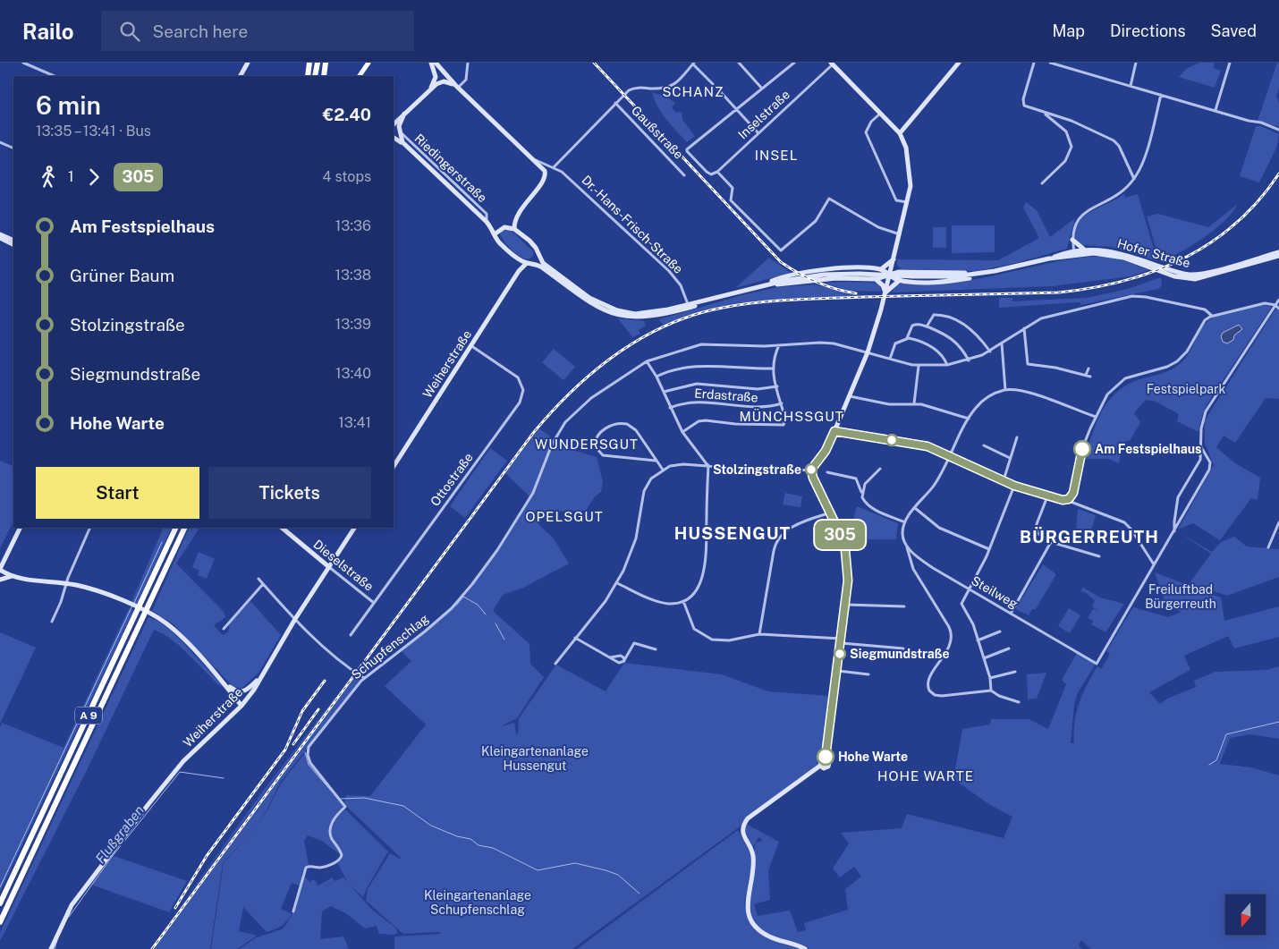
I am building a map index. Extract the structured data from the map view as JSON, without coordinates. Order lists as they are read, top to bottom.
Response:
{
  "streets": {
    "highway": ["A 9"],
    "main road": [
      "Riedingerstraße",
      "Hofer Straße",
      "Weiherstraße",
      "Dieselstraße"
    ],
    "street": [
      "Inselstraße",
      "Gaußstraße",
      "Dr.-Hans-Frisch-Straße",
      "Erdastraße",
      "Ottostraße",
      "Steilweg",
      "Schupfenschlag"
    ]
  },
  "crossings": [
    ["Riedingerstraße", "Dr.-Hans-Frisch-Straße"],
    ["Riedingerstraße", "Hofer Straße"],
    ["Riedingerstraße", "Weiherstraße"],
    ["Weiherstraße", "Ottostraße"],
    ["Weiherstraße", "Dieselstraße"],
    ["Ottostraße", "Dieselstraße"]
  ],
  "districts": [
    "SCHANZ",
    "INSEL",
    "MÜNCHSSGUT",
    "WUNDERSGUT",
    "OPELSGUT",
    "HUSSENGUT",
    "BÜRGERREUTH",
    "HOHE WARTE"
  ],
  "water": ["Flußgraben"],
  "parks": [
    "Festspielpark",
    "Freiluftbad Bürgerreuth",
    "Kleingartenanlage Hussengut",
    "Kleingartenanlage Schupfenschlag"
  ],
  "places": [
    "Am Festspielhaus",
    "Stolzingstraße",
    "Siegmundstraße",
    "Hohe Warte"
  ],
  "lines": ["bus line 305"],
  "north": "bottom",
  "page": {
    "header": "Railo",
    "search": "Search here",
    "nav": ["Map", "Directions", "Saved"],
    "on_map": "305",
    "heading": ["6 min", "13:35 – 13:41 · Bus", "€2.40"],
    "legs": ["1", "305", "4 stops"],
    "list": [
      {
        "name": "Am Festspielhaus",
        "value": "13:36"
      },
      {
        "name": "Grüner Baum",
        "value": "13:38"
      },
      {
        "name": "Stolzingstraße",
        "value": "13:39"
      },
      {
        "name": "Siegmundstraße",
        "value": "13:40"
      },
      {
        "name": "Hohe Warte",
        "value": "13:41"
      }
    ],
    "buttons": ["Start", "Tickets"]
  }
}
